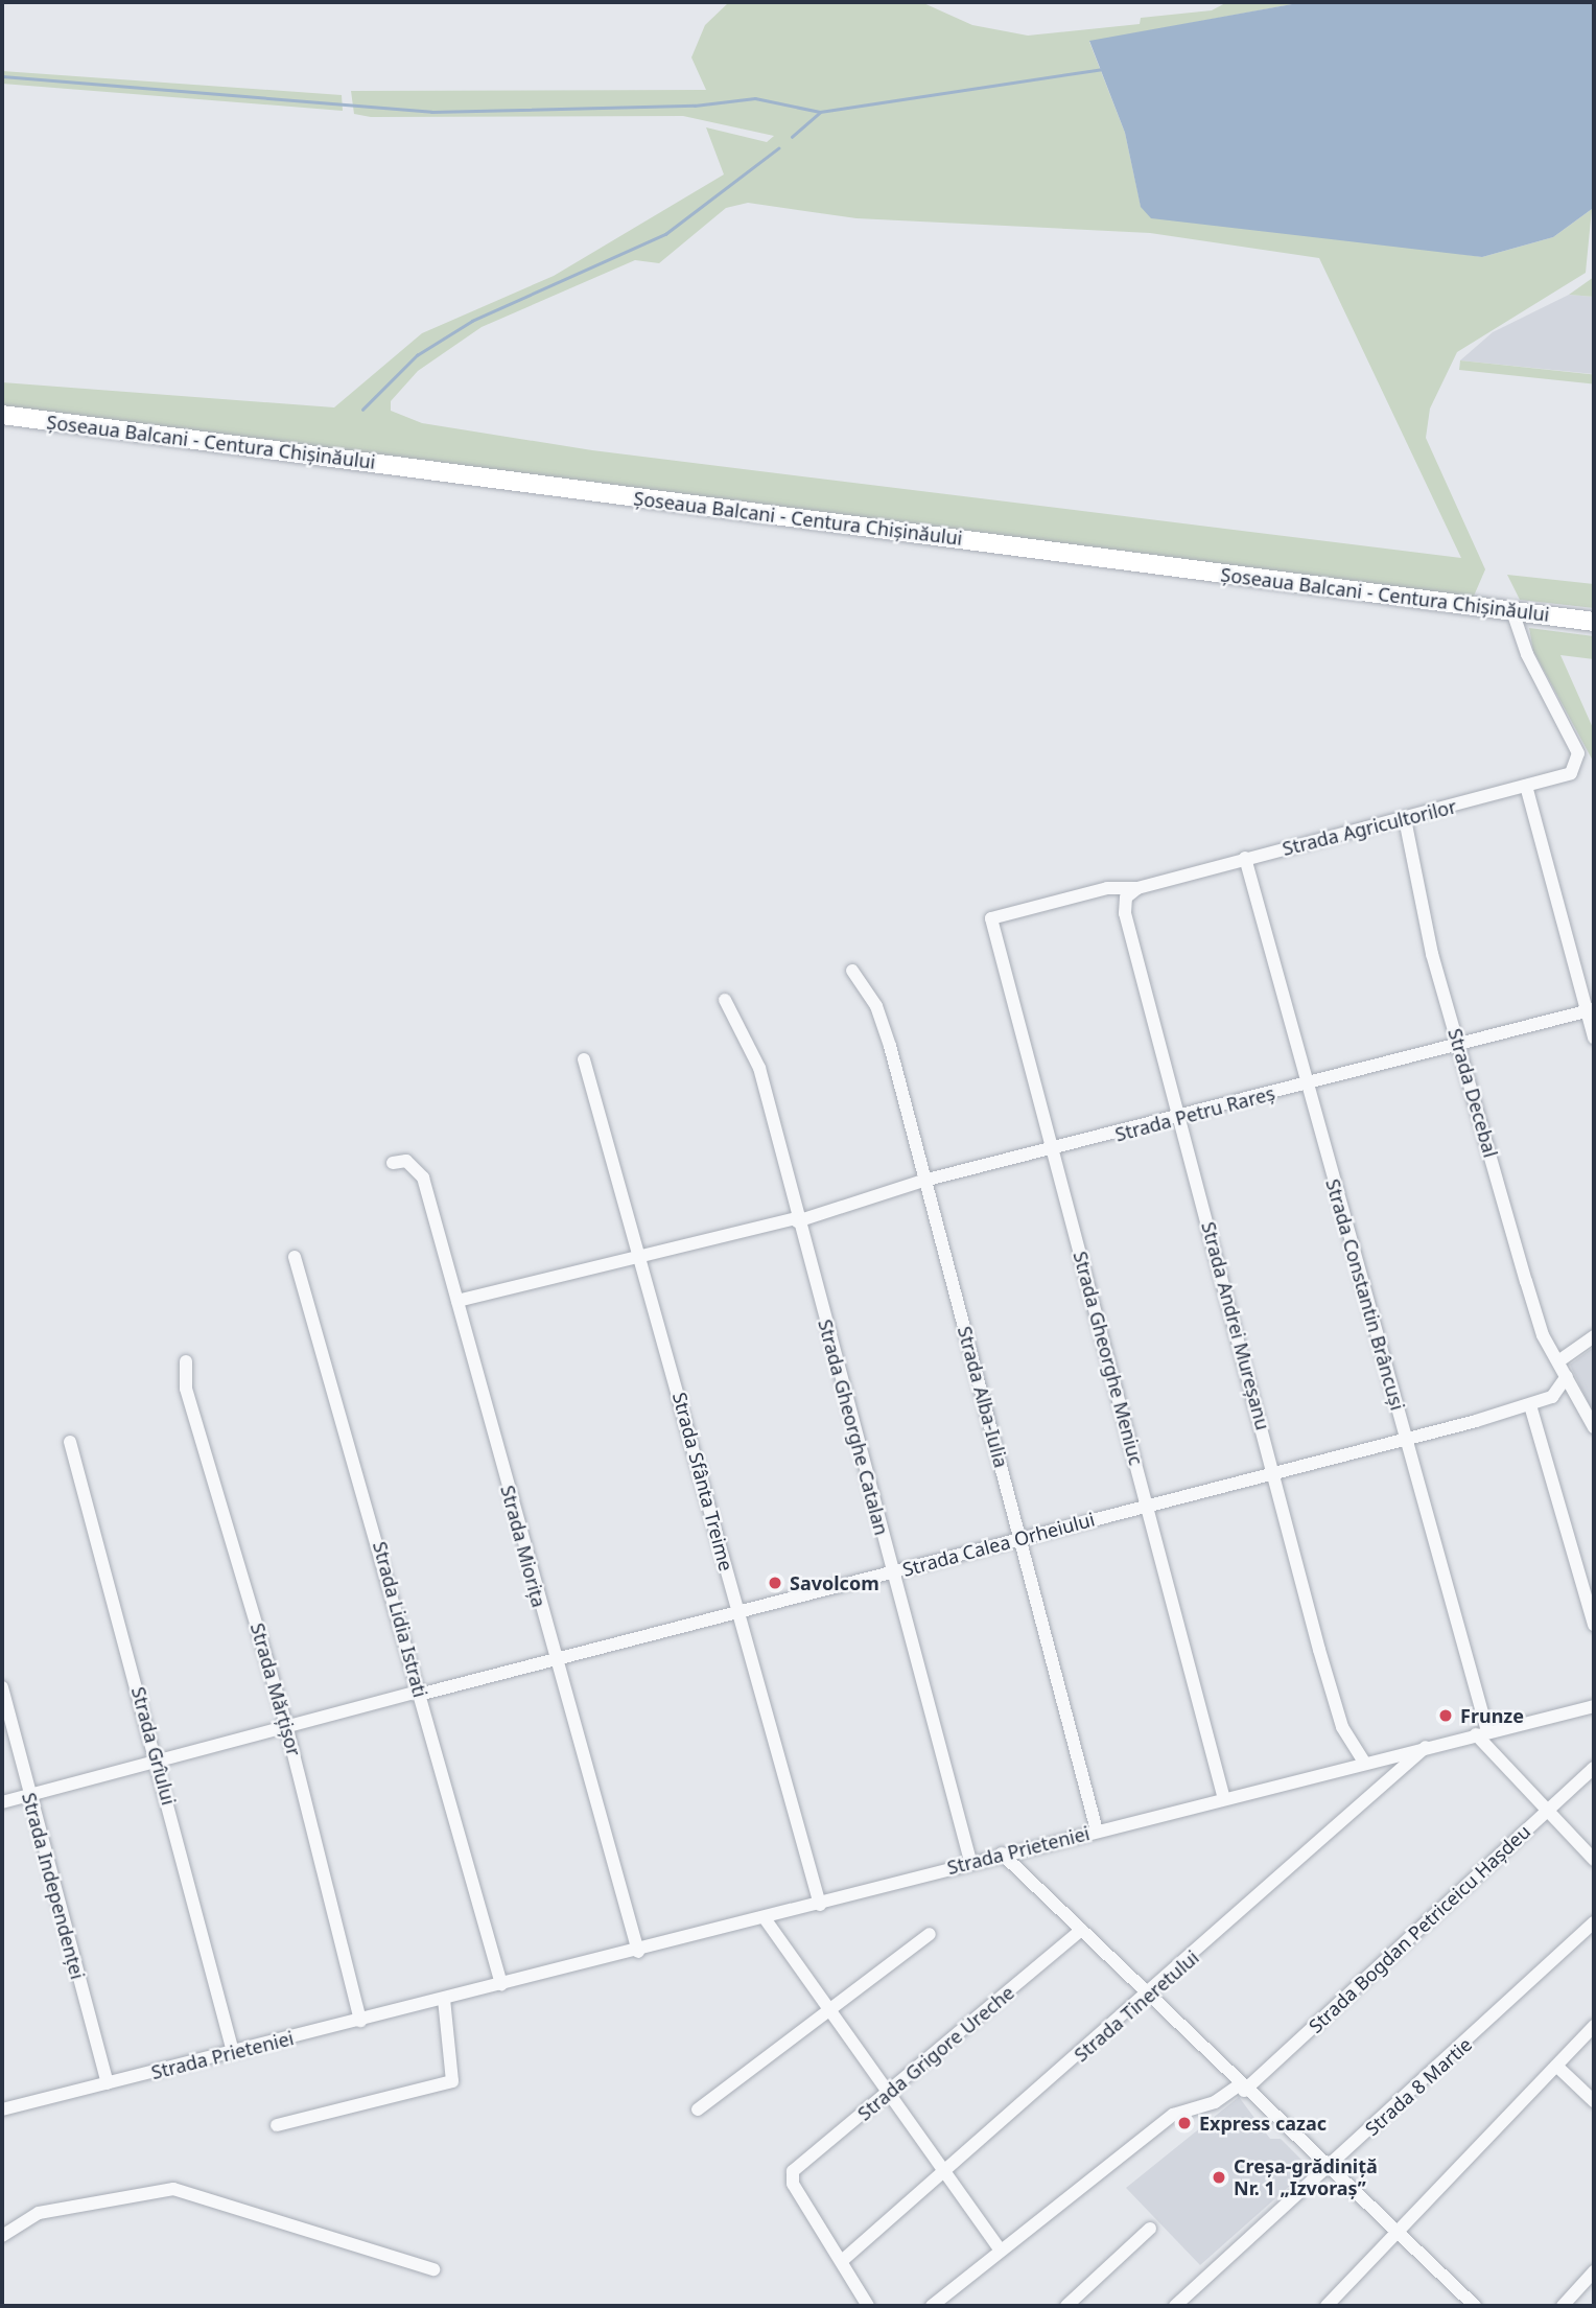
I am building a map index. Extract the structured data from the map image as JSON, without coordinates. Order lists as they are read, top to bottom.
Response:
{
  "streets": {
    "highway": ["Șoseaua Balcani - Centura Chișinăului"],
    "street": [
      "Strada Agricultorilor",
      "Strada Decebal",
      "Strada Petru Rareș",
      "Strada Constantin Brâncuși",
      "Strada Andrei Mureșanu",
      "Strada Gheorghe Meniuc",
      "Strada Alba-Iulia",
      "Strada Gheorghe Catalan",
      "Strada Sfânta Treime",
      "Strada Calea Orheiului",
      "Strada Miorița",
      "Strada Lidia Istrati",
      "Strada Mărțișor",
      "Strada Grîului",
      "Strada Prieteniei",
      "Strada Independenței",
      "Strada Bogdan Petriceicu Hașdeu",
      "Strada Tineretului",
      "Strada Grigore Ureche",
      "Strada 8 Martie"
    ]
  },
  "crossings": [
    ["Șoseaua Balcani - Centura Chișinăului", "Strada Agricultorilor"],
    ["Strada Agricultorilor", "Strada Decebal"],
    ["Strada Agricultorilor", "Strada Constantin Brâncuși"],
    ["Strada Agricultorilor", "Strada Andrei Mureșanu"],
    ["Strada Agricultorilor", "Strada Gheorghe Meniuc"],
    ["Strada Decebal", "Strada Petru Rareș"],
    ["Strada Petru Rareș", "Strada Constantin Brâncuși"],
    ["Strada Petru Rareș", "Strada Andrei Mureșanu"],
    ["Strada Petru Rareș", "Strada Gheorghe Meniuc"],
    ["Strada Petru Rareș", "Strada Alba-Iulia"],
    ["Strada Petru Rareș", "Strada Gheorghe Catalan"],
    ["Strada Petru Rareș", "Strada Sfânta Treime"],
    ["Strada Petru Rareș", "Strada Miorița"],
    ["Strada Constantin Brâncuși", "Strada Calea Orheiului"],
    ["Strada Constantin Brâncuși", "Strada Prieteniei"],
    ["Strada Andrei Mureșanu", "Strada Calea Orheiului"],
    ["Strada Andrei Mureșanu", "Strada Prieteniei"],
    ["Strada Gheorghe Meniuc", "Strada Calea Orheiului"],
    ["Strada Gheorghe Meniuc", "Strada Prieteniei"],
    ["Strada Alba-Iulia", "Strada Calea Orheiului"],
    ["Strada Alba-Iulia", "Strada Prieteniei"],
    ["Strada Gheorghe Catalan", "Strada Calea Orheiului"],
    ["Strada Gheorghe Catalan", "Strada Prieteniei"],
    ["Strada Sfânta Treime", "Strada Calea Orheiului"],
    ["Strada Sfânta Treime", "Strada Prieteniei"],
    ["Strada Calea Orheiului", "Strada Miorița"],
    ["Strada Calea Orheiului", "Strada Lidia Istrati"],
    ["Strada Calea Orheiului", "Strada Mărțișor"],
    ["Strada Calea Orheiului", "Strada Grîului"],
    ["Strada Calea Orheiului", "Strada Independenței"],
    ["Strada Miorița", "Strada Prieteniei"],
    ["Strada Lidia Istrati", "Strada Prieteniei"],
    ["Strada Mărțișor", "Strada Prieteniei"],
    ["Strada Grîului", "Strada Prieteniei"],
    ["Strada Prieteniei", "Strada Independenței"],
    ["Strada Prieteniei", "Strada Tineretului"],
    ["Strada Tineretului", "Strada Grigore Ureche"]
  ],
  "places": [
    "Savolcom",
    "Frunze",
    "Express cazac",
    "Creșa-grădiniță Nr. 1 „Izvoraș”"
  ]
}
